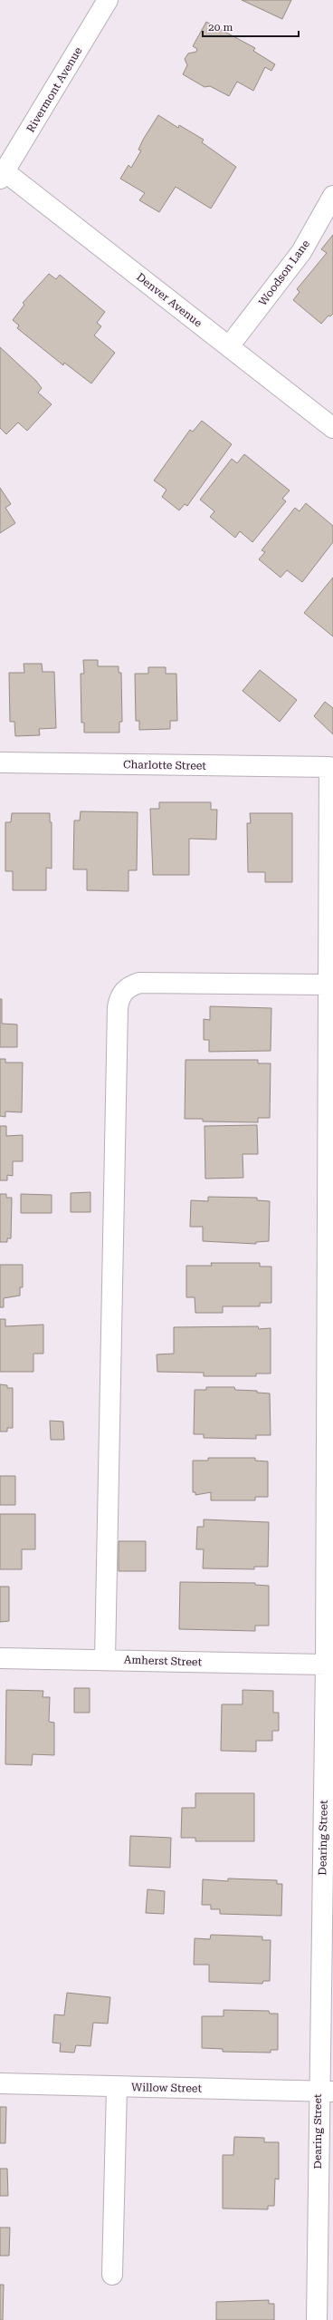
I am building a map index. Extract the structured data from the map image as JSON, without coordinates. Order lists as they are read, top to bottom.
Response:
{
  "streets": {
    "street": [
      "Rivermont Avenue",
      "Woodson Lane",
      "Denver Avenue",
      "Charlotte Street",
      "Amherst Street",
      "Dearing Street",
      "Willow Street"
    ]
  },
  "crossings": [
    ["Rivermont Avenue", "Denver Avenue"],
    ["Woodson Lane", "Denver Avenue"],
    ["Charlotte Street", "Dearing Street"],
    ["Amherst Street", "Dearing Street"],
    ["Dearing Street", "Willow Street"]
  ],
  "scale_bar": "20 m"
}
